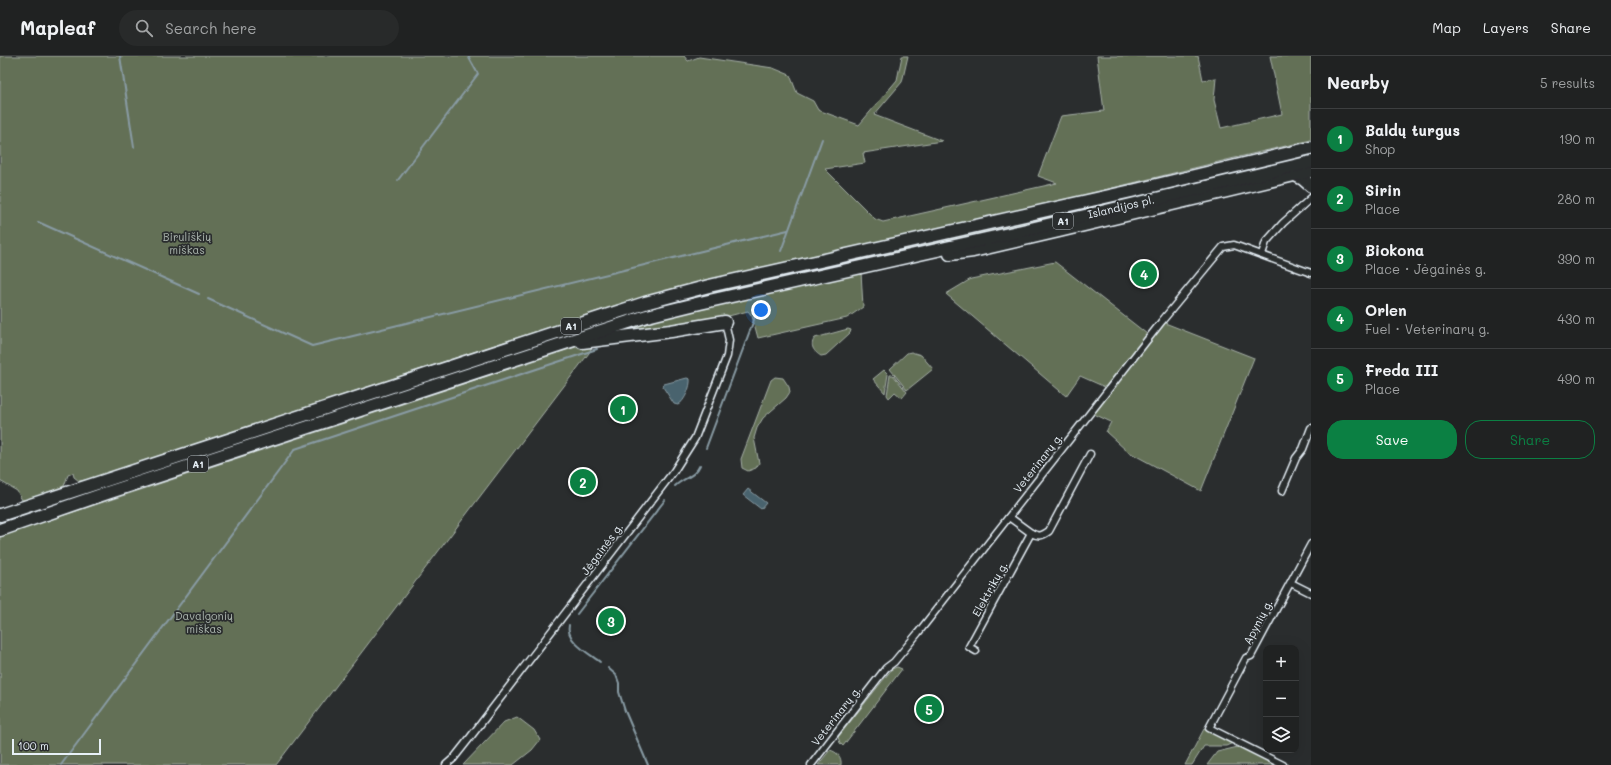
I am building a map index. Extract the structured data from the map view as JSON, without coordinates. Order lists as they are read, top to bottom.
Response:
{
  "streets": {
    "highway": ["Islandijos pl.", "A1"],
    "street": [
      "Veterinarų g.",
      "Jėgainės g.",
      "Elektrikų g.",
      "Apynių g."
    ]
  },
  "crossings": [
    ["Islandijos pl.", "A1"]
  ],
  "parks": ["Biruliškių miškas", "Davalgonių miškas"],
  "scale_bar": "100 m",
  "page": {
    "header": "Mapleaf",
    "search": "Search here",
    "nav": ["Map", "Layers", "Share"],
    "heading": ["Nearby", "5 results"],
    "list": [
      {
        "mark": "1",
        "name": "Baldų turgus",
        "note": "Shop",
        "value": "190 m"
      },
      {
        "mark": "2",
        "name": "Sirin",
        "note": "Place",
        "value": "280 m"
      },
      {
        "mark": "3",
        "name": "Biokona",
        "note": "Place · Jėgainės g.",
        "value": "390 m"
      },
      {
        "mark": "4",
        "name": "Orlen",
        "note": "Fuel · Veterinarų g.",
        "value": "430 m"
      },
      {
        "mark": "5",
        "name": "Freda III",
        "note": "Place",
        "value": "490 m"
      }
    ],
    "pins": [
      "4",
      "1",
      "2",
      "3",
      "5"
    ],
    "buttons": ["Save", "Share"],
    "map_buttons": ["+", "−"],
    "scale": "100 m"
  }
}
